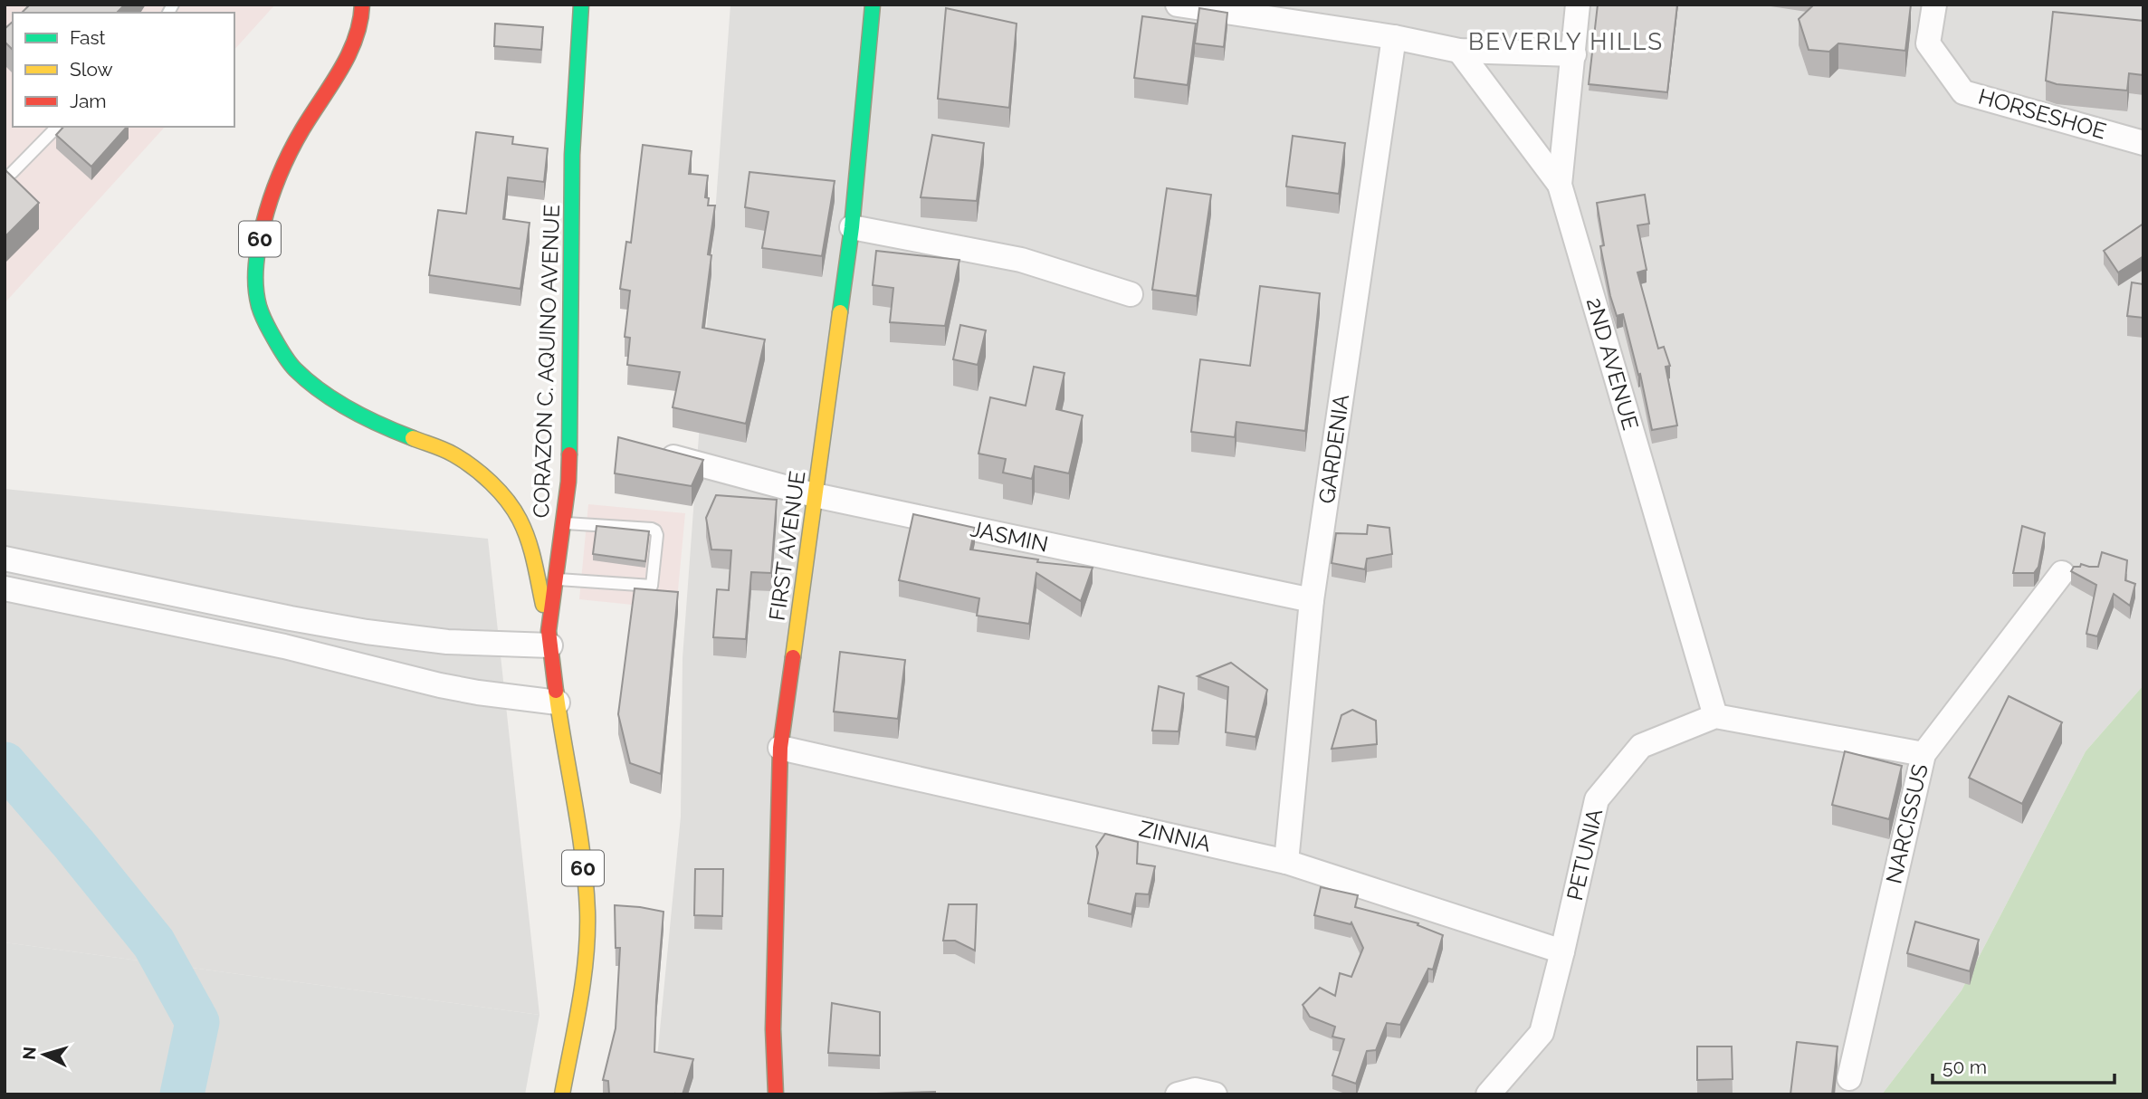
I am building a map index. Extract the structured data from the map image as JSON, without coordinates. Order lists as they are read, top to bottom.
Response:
{
  "streets": {
    "main road": ["60", "CORAZON C. AQUINO AVENUE", "FIRST AVENUE"],
    "street": [
      "HORSESHOE",
      "2ND AVENUE",
      "GARDENIA",
      "JASMIN",
      "NARCISSUS",
      "ZINNIA",
      "PETUNIA"
    ]
  },
  "crossings": [
    ["60", "CORAZON C. AQUINO AVENUE"],
    ["2ND AVENUE", "PETUNIA"],
    ["GARDENIA", "JASMIN"],
    ["GARDENIA", "ZINNIA"],
    ["JASMIN", "FIRST AVENUE"],
    ["FIRST AVENUE", "ZINNIA"],
    ["ZINNIA", "PETUNIA"]
  ],
  "districts": ["BEVERLY HILLS"],
  "legend": ["Fast", "Slow", "Jam"],
  "scale_bar": "50 m",
  "north": "left"
}
